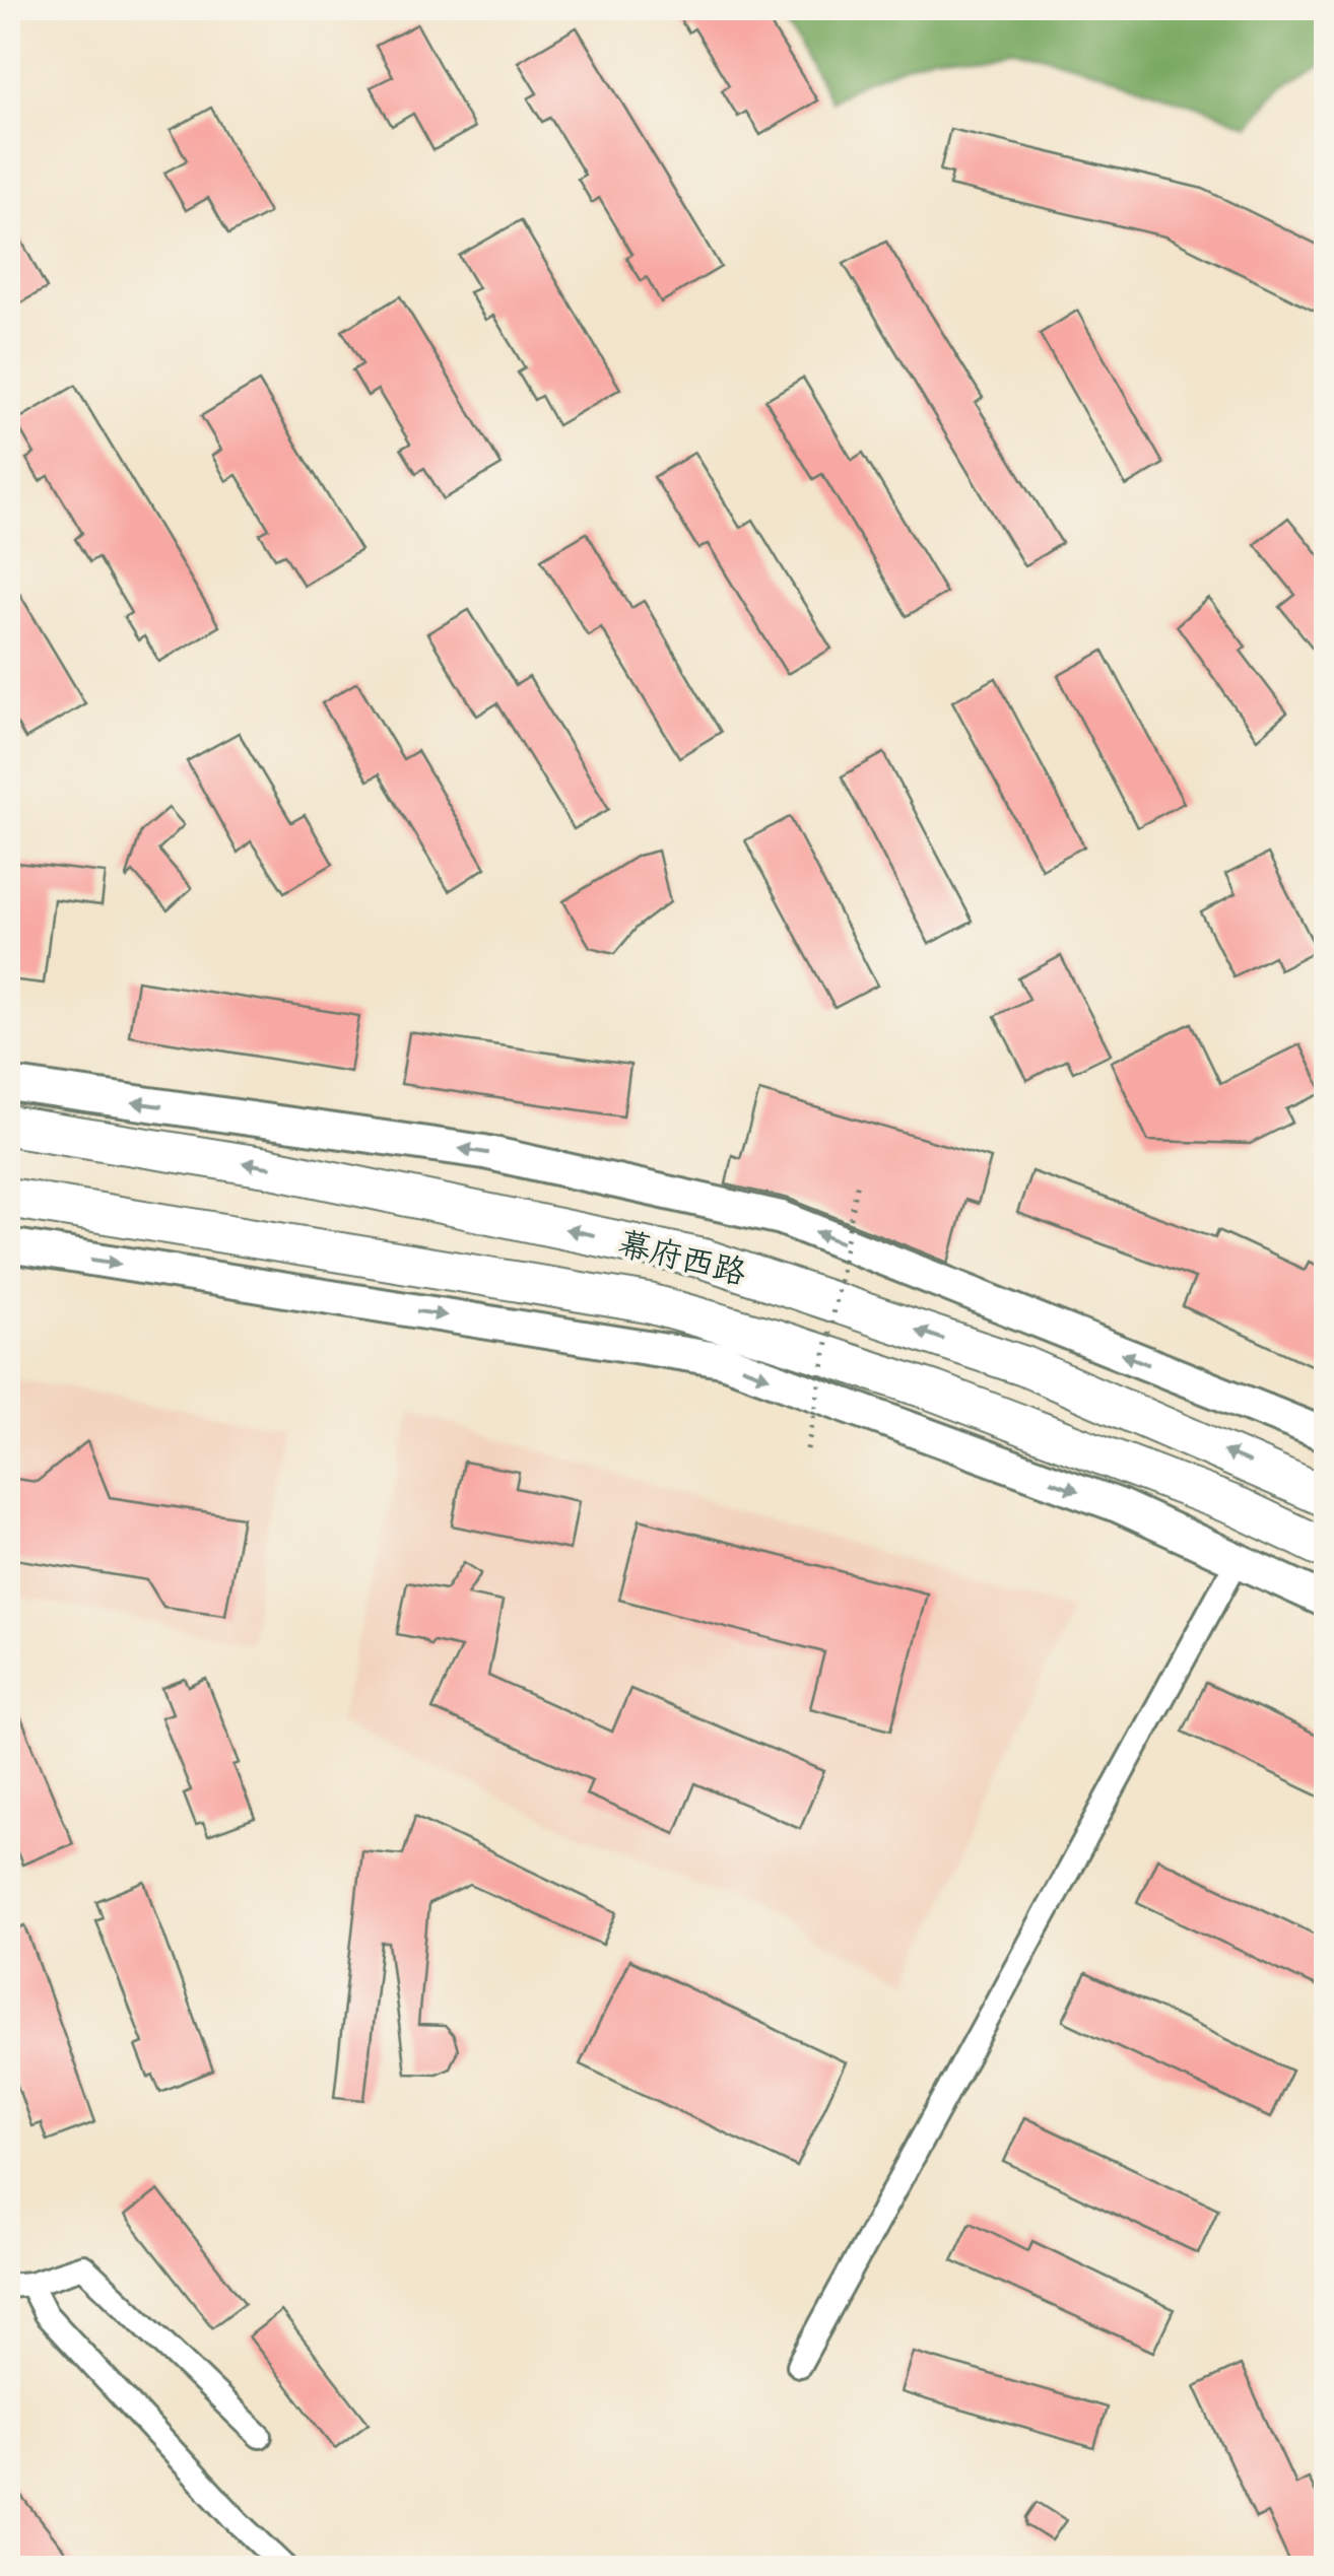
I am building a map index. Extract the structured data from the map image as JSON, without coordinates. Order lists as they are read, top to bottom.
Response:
{
  "streets": {
    "highway": ["幕府西路"]
  }
}
